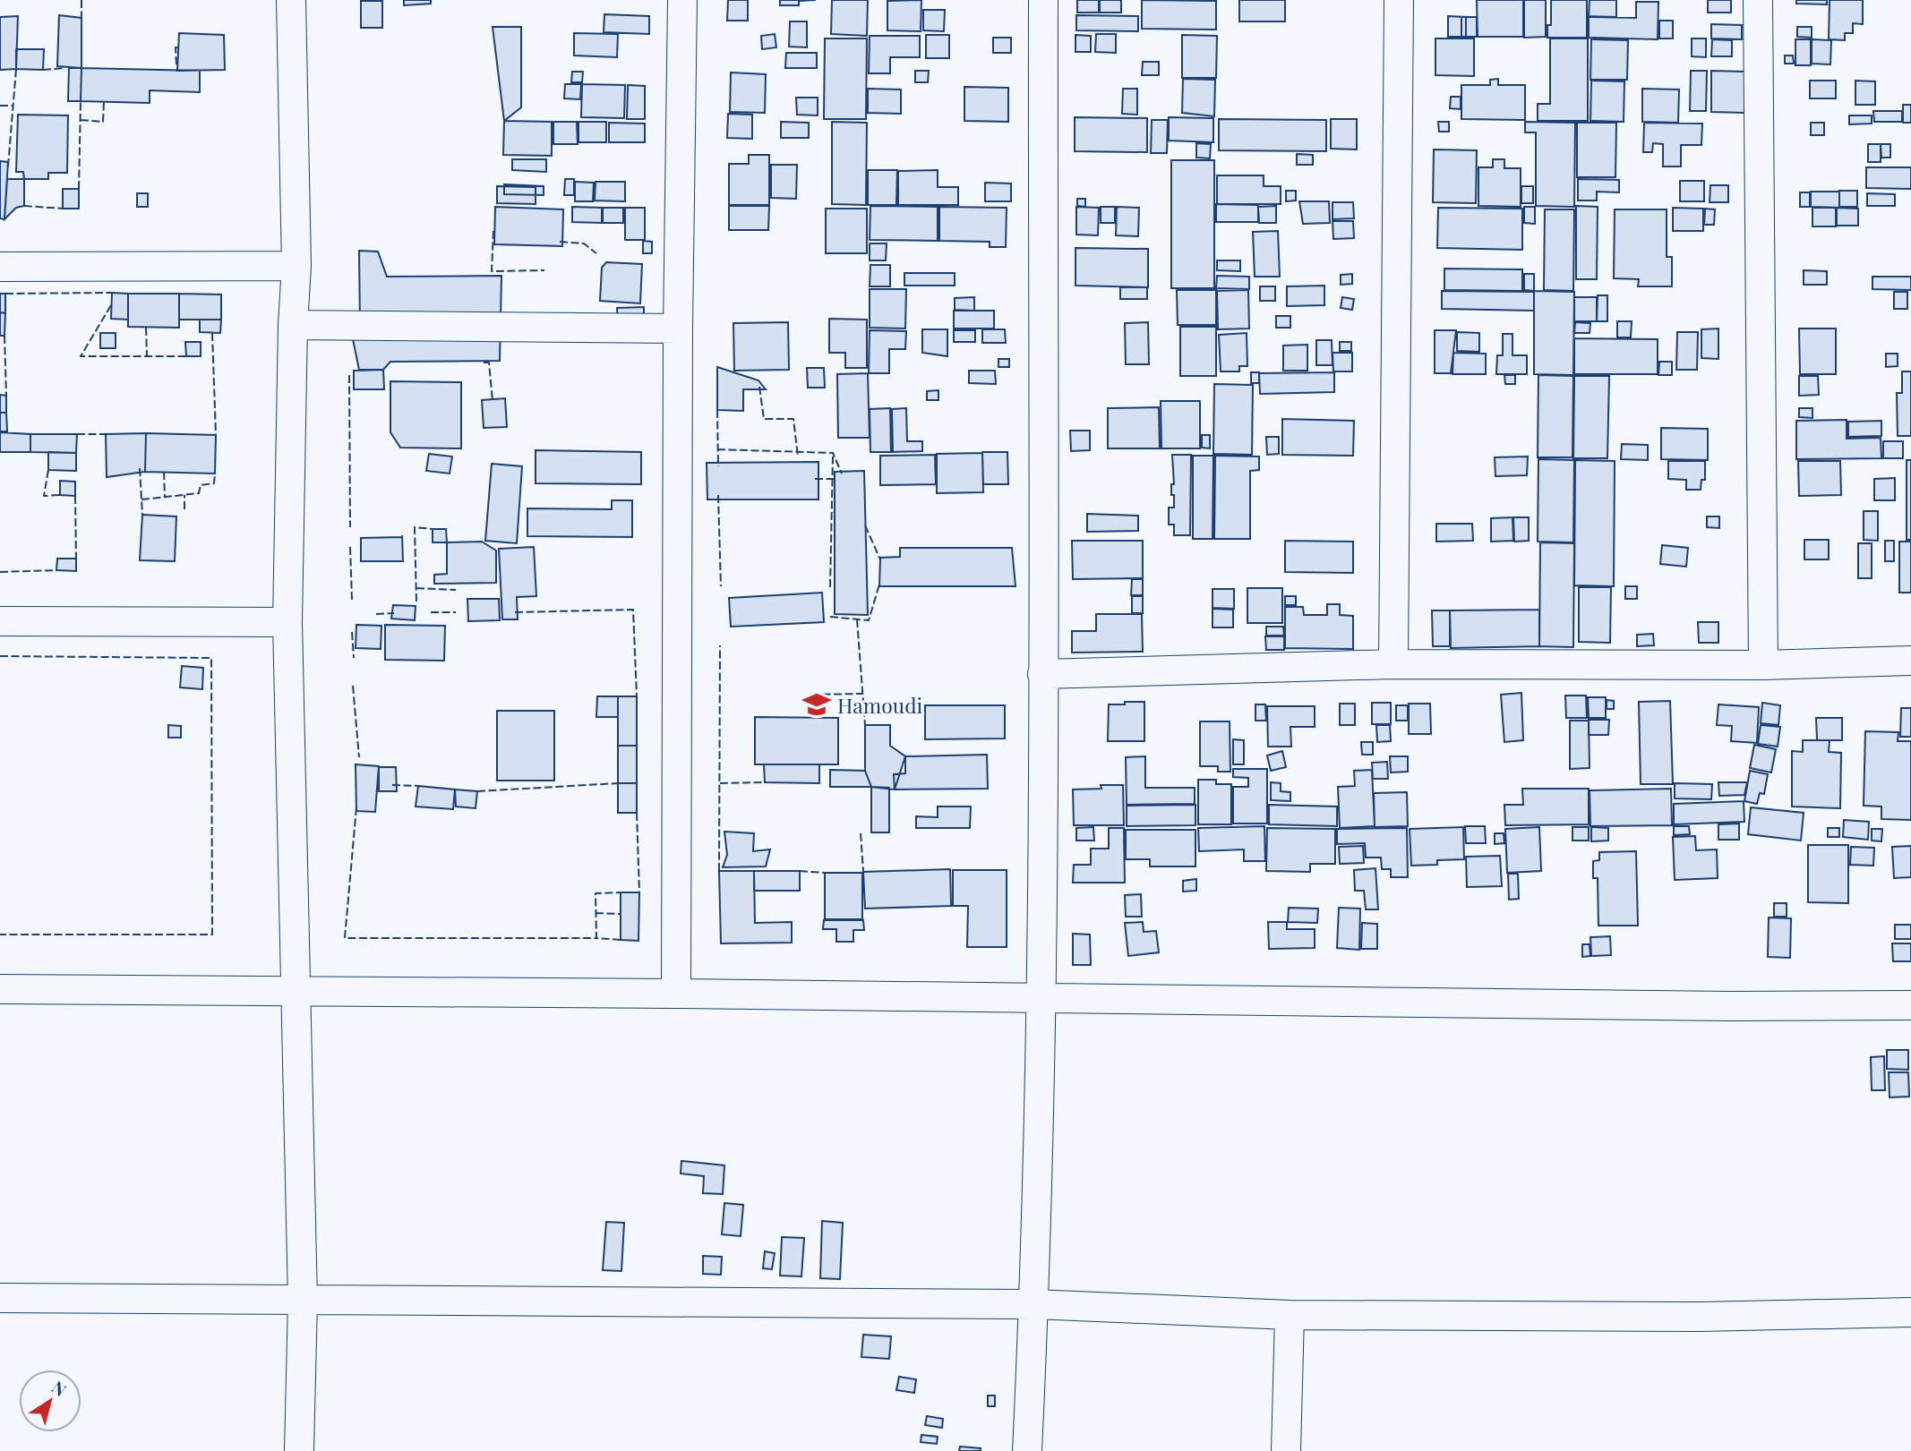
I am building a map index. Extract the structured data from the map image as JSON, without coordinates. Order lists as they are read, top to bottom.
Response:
{
  "places": {
    "school or university": ["Hamoudi"]
  },
  "north": "top right"
}
